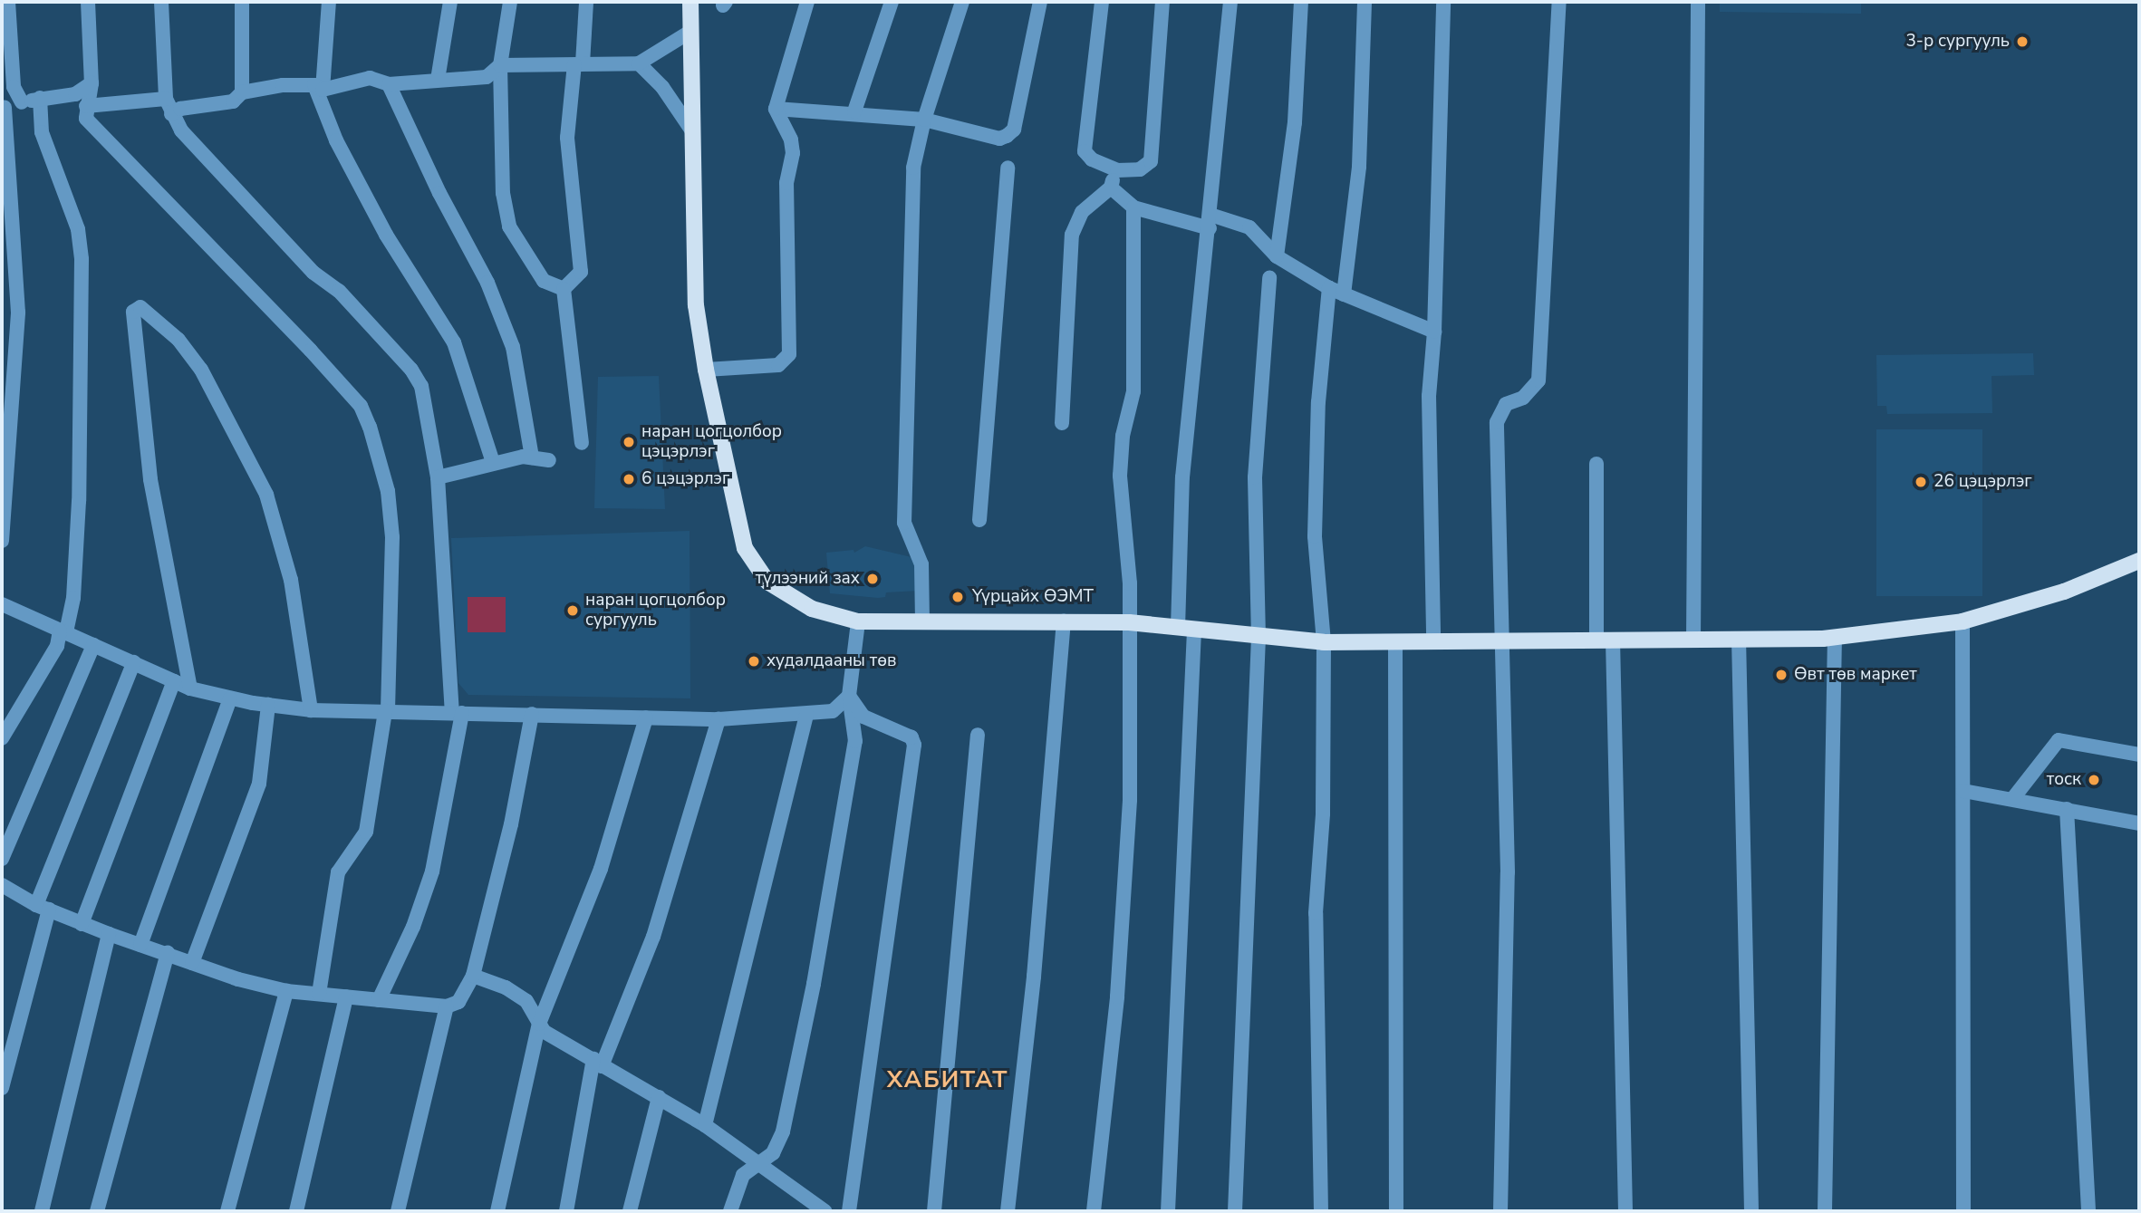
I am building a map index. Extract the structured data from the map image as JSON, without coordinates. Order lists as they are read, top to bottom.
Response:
{
  "districts": ["ХАБИТАТ"],
  "places": [
    "3-р сургууль",
    "наран цогцолбор цэцэрлэг",
    "6 цэцэрлэг",
    "26 цэцэрлэг",
    "түлээний зах",
    "Үүрцайх ӨЭМТ",
    "наран цогцолбор сургууль",
    "худалдааны төв",
    "Өвт төв маркет",
    "тоск"
  ]
}
